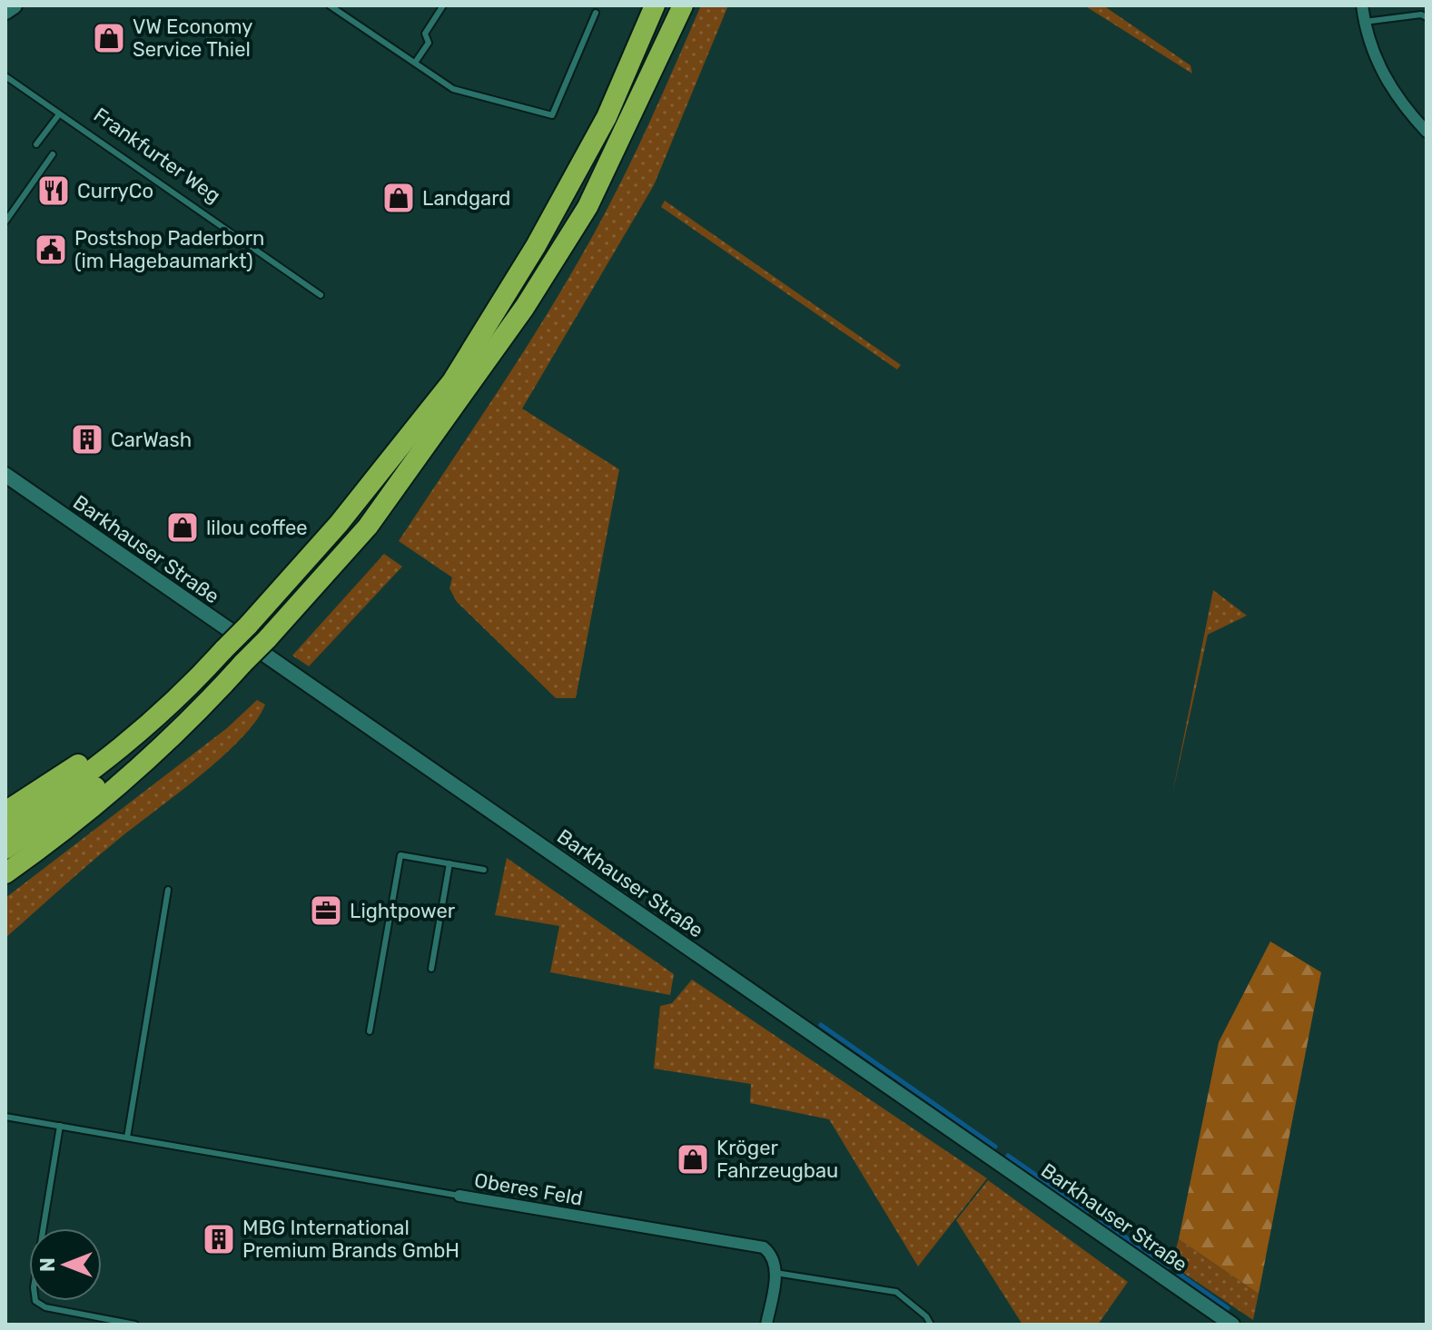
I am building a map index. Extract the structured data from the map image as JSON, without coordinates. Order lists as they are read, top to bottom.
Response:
{
  "streets": {
    "street": ["Barkhauser Straße", "Oberes Feld"],
    "lane": ["Frankfurter Weg"]
  },
  "places": {
    "shop": [
      "VW Economy Service Thiel",
      "Landgard",
      "lilou coffee",
      "Kröger Fahrzeugbau"
    ],
    "restaurant": ["CurryCo"],
    "public building": ["Postshop Paderborn (im Hagebaumarkt)"],
    "building": ["CarWash", "MBG International Premium Brands GmbH"],
    "office": ["Lightpower"]
  },
  "north": "left"
}
